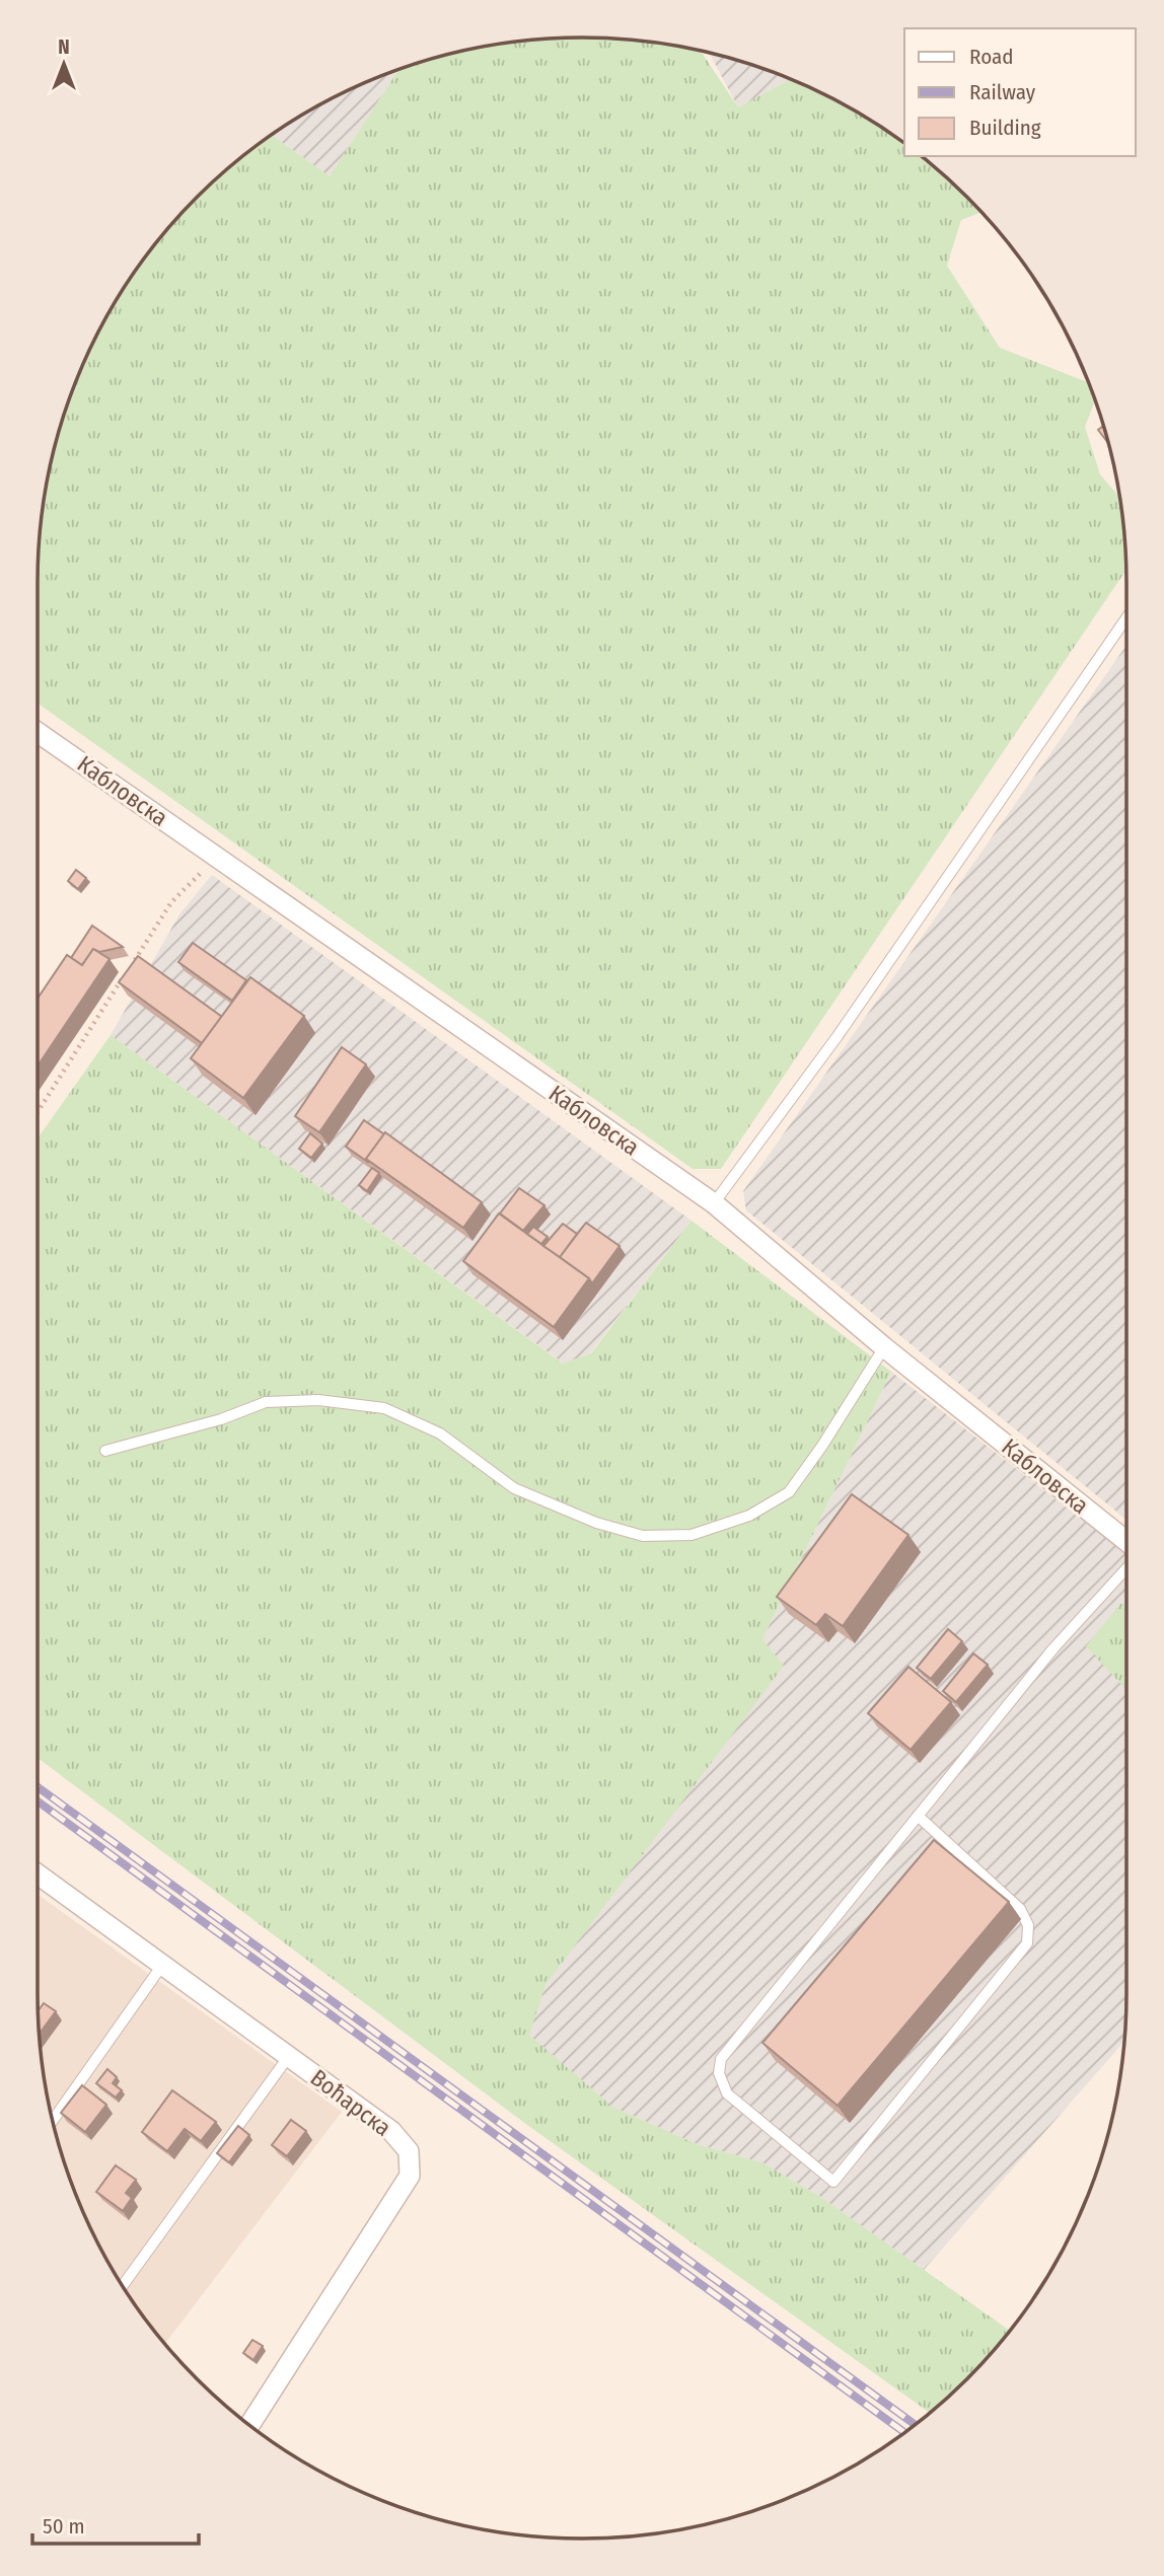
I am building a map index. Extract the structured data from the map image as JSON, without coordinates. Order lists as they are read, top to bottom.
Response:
{
  "streets": {
    "street": ["Кабловска", "Воћарска"]
  },
  "legend": ["Road", "Railway", "Building"],
  "scale_bar": "50 m",
  "north": "top"
}
